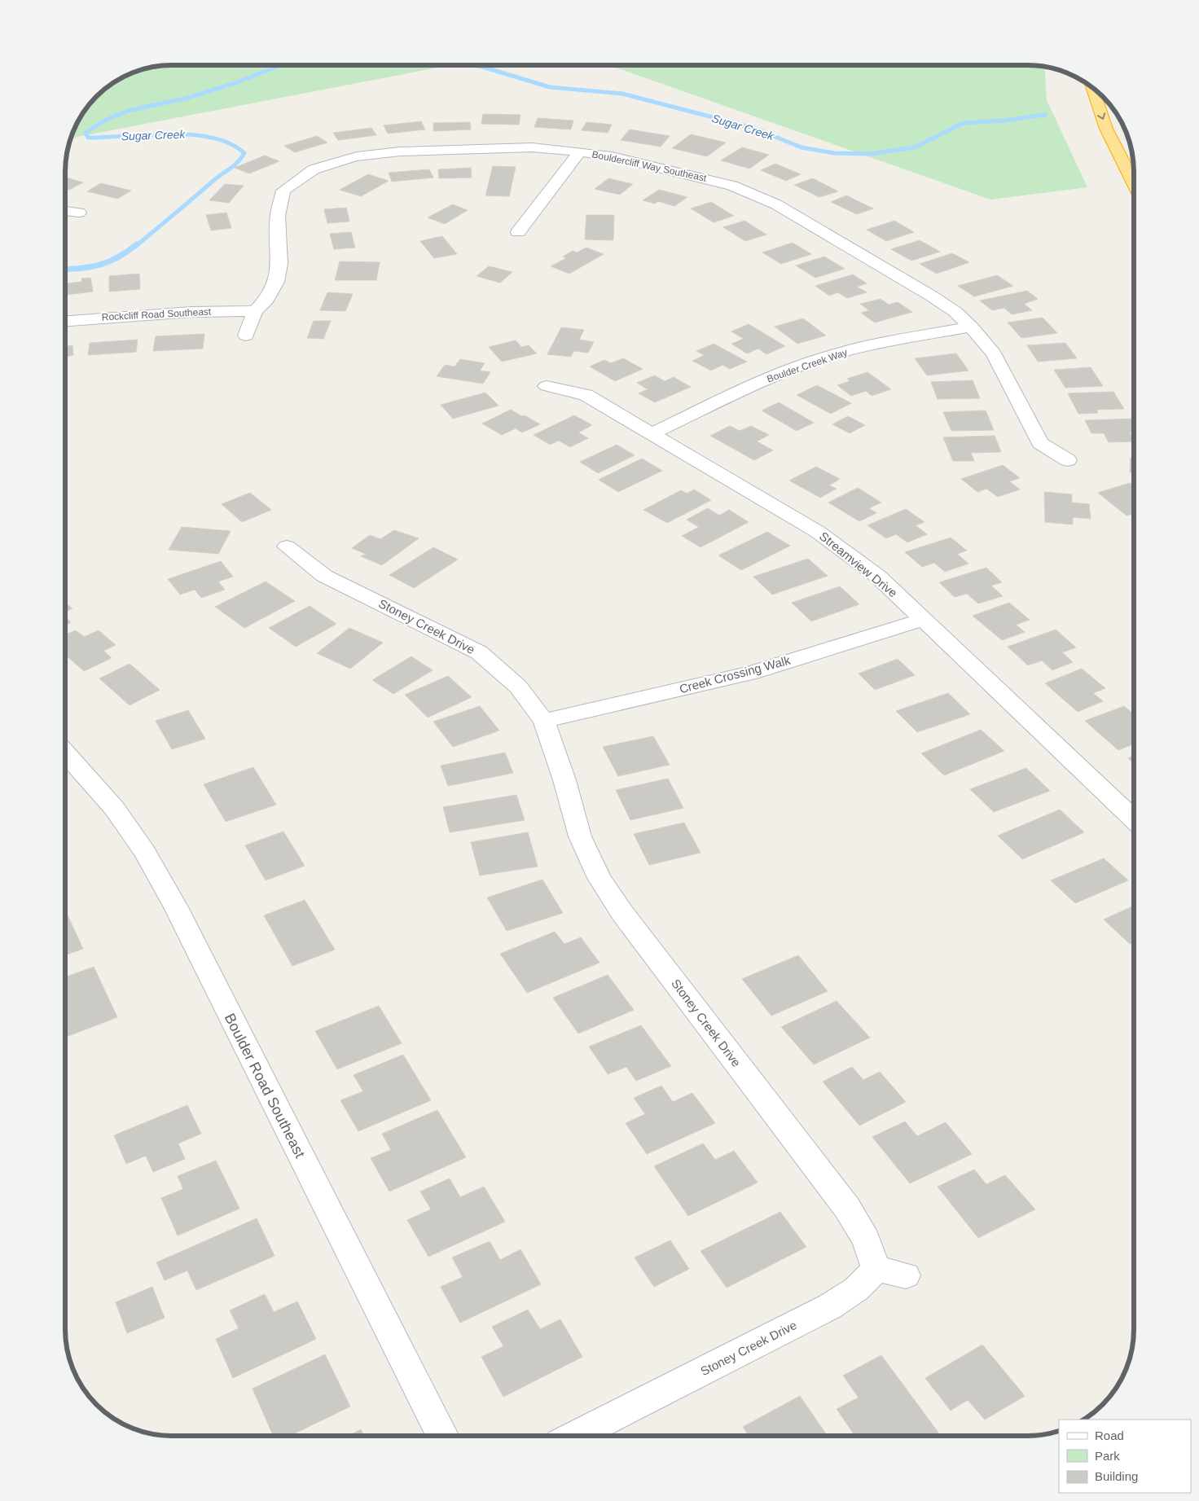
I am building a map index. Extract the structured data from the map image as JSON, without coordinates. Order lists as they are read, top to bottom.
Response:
{
  "streets": {
    "street": [
      "Bouldercliff Way Southeast",
      "Rockcliff Road Southeast",
      "Boulder Creek Way",
      "Streamview Drive",
      "Stoney Creek Drive",
      "Creek Crossing Walk",
      "Boulder Road Southeast"
    ]
  },
  "crossings": [
    ["Bouldercliff Way Southeast", "Rockcliff Road Southeast"],
    ["Bouldercliff Way Southeast", "Boulder Creek Way"],
    ["Boulder Creek Way", "Streamview Drive"],
    ["Streamview Drive", "Creek Crossing Walk"],
    ["Stoney Creek Drive", "Creek Crossing Walk"]
  ],
  "water": ["Sugar Creek"],
  "legend": ["Road", "Park", "Building"]
}
